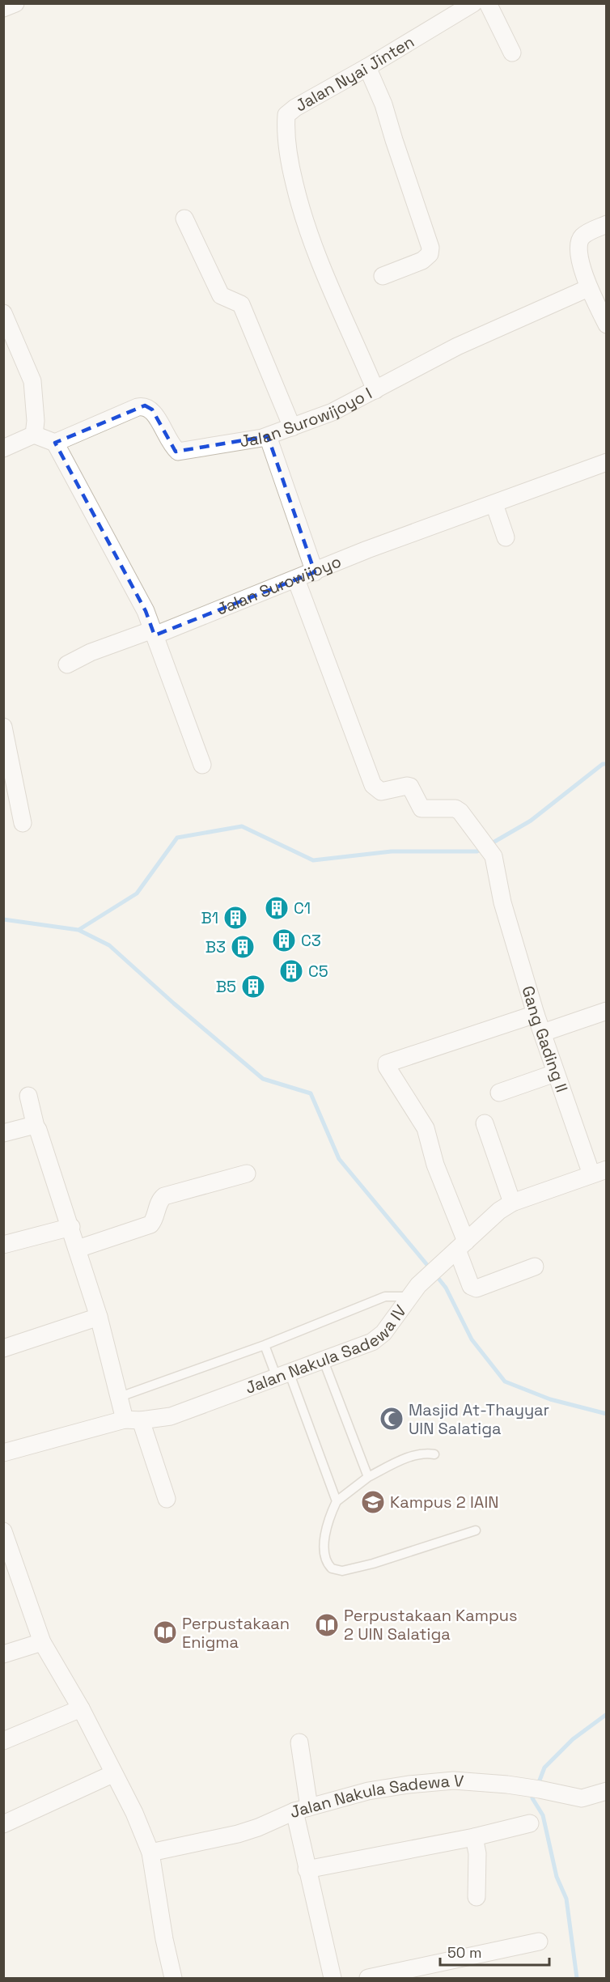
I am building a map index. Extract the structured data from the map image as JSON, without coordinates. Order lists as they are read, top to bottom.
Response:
{
  "streets": {
    "street": [
      "Jalan Nyai Jinten",
      "Jalan Surowijoyo I",
      "Jalan Surowijoyo",
      "Gang Gading II",
      "Jalan Nakula Sadewa IV",
      "Jalan Nakula Sadewa V"
    ]
  },
  "crossings": [
    ["Jalan Nyai Jinten", "Jalan Surowijoyo I"],
    ["Jalan Surowijoyo", "Gang Gading II"],
    ["Gang Gading II", "Jalan Nakula Sadewa IV"]
  ],
  "places": {
    "building": [
      "C1",
      "B1",
      "C3",
      "B3",
      "C5",
      "B5"
    ],
    "mosque": ["Masjid At-Thayyar UIN Salatiga"],
    "school or university": ["Kampus 2 IAIN"],
    "library": ["Perpustakaan Kampus 2 UIN Salatiga", "Perpustakaan Enigma"]
  },
  "scale_bar": "50 m"
}
